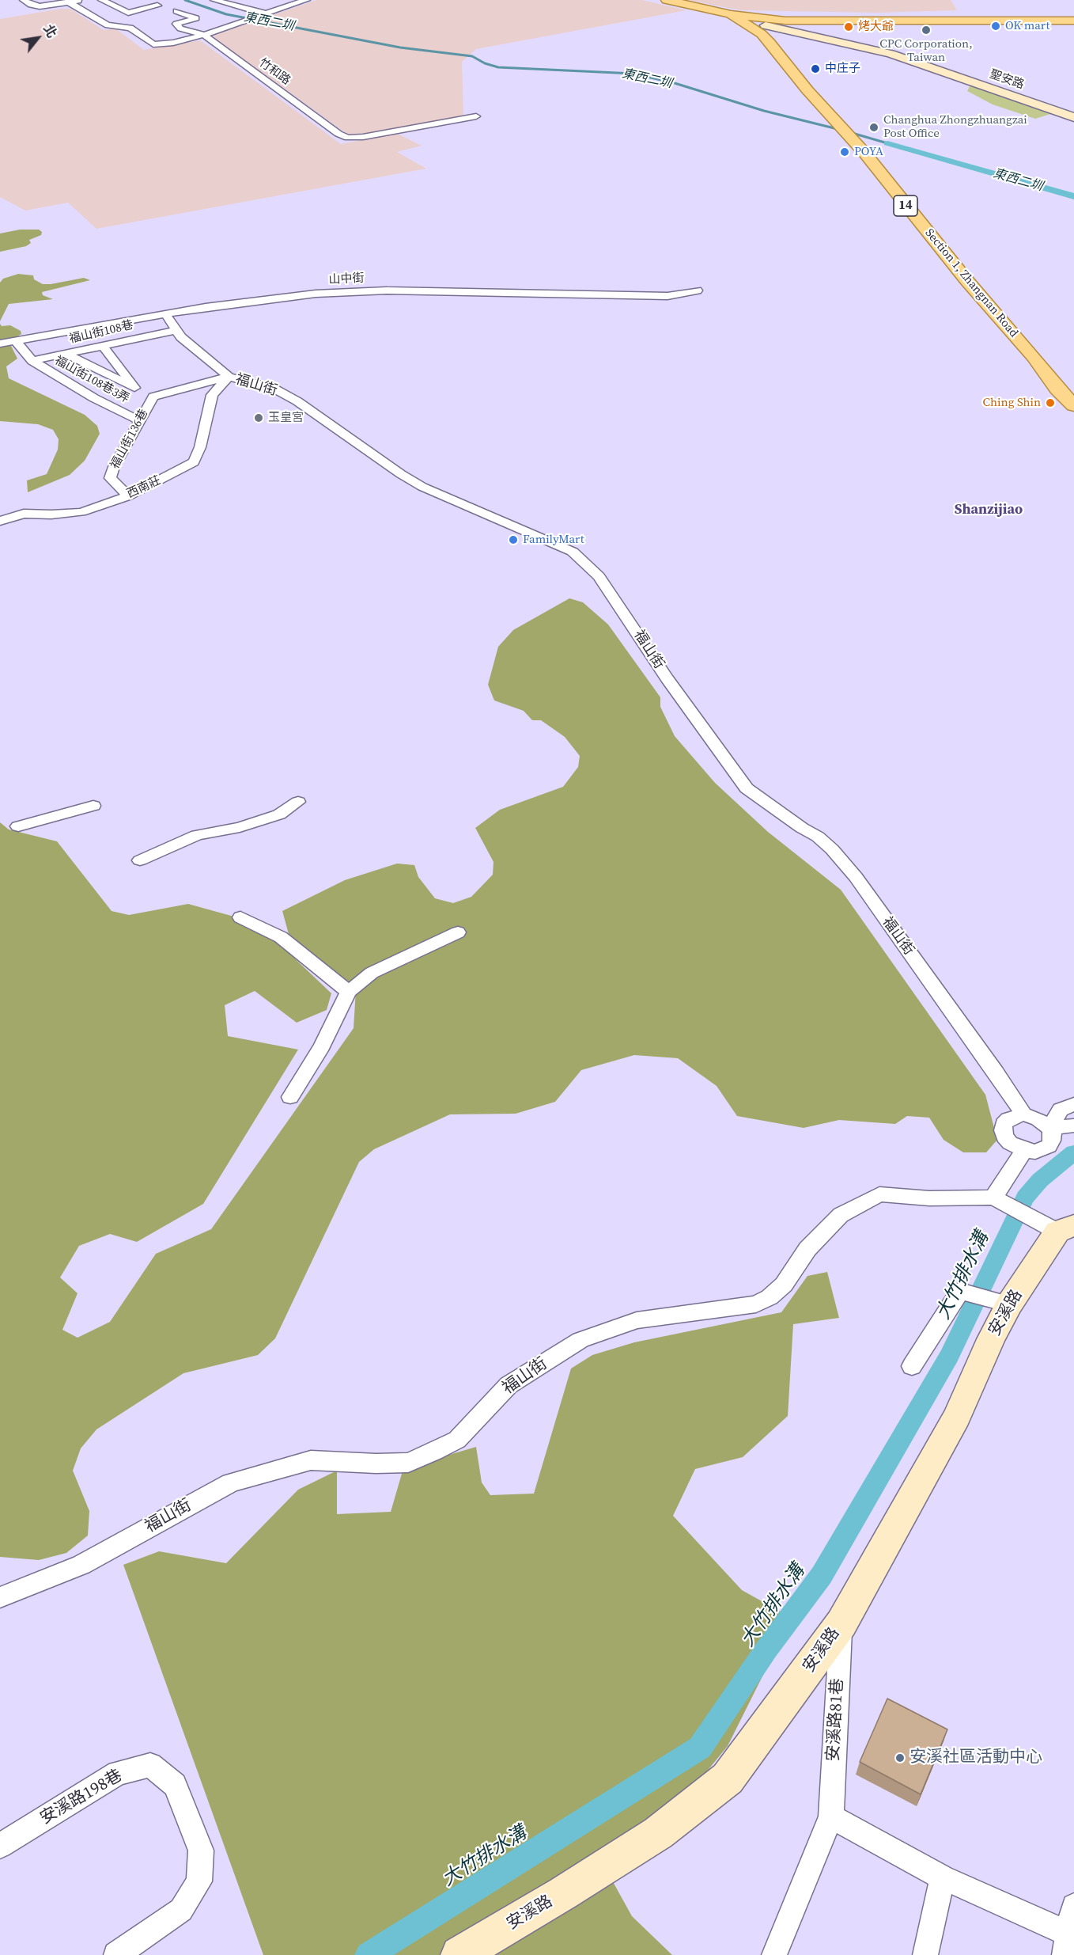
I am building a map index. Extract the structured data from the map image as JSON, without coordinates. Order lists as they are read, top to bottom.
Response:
{
  "streets": {
    "main road": ["14", "Section 1, Zhangnan Road"],
    "street": [
      "竹和路",
      "聖安路",
      "山中街",
      "福山街108巷",
      "福山街108巷3弄",
      "福山街",
      "福山街136巷",
      "西南莊",
      "安溪路",
      "安溪路81巷",
      "安溪路198巷"
    ]
  },
  "crossings": [
    ["聖安路", "Section 1, Zhangnan Road"],
    ["山中街", "福山街108巷3弄"],
    ["山中街", "福山街"],
    ["福山街108巷", "福山街108巷3弄"],
    ["福山街108巷", "福山街"],
    ["福山街108巷3弄", "福山街136巷"],
    ["福山街", "福山街136巷"],
    ["福山街", "西南莊"],
    ["福山街136巷", "西南莊"],
    ["安溪路", "安溪路81巷"]
  ],
  "districts": ["Shanzijiao"],
  "water": ["東西二圳", "大竹排水溝"],
  "places": [
    "OK mart",
    "烤大爺",
    "CPC Corporation, Taiwan",
    "中庄子",
    "Changhua Zhongzhuangzai Post Office",
    "POYA",
    "Ching Shin",
    "玉皇宮",
    "FamilyMart",
    "安溪社區活動中心"
  ],
  "north": "top right"
}
